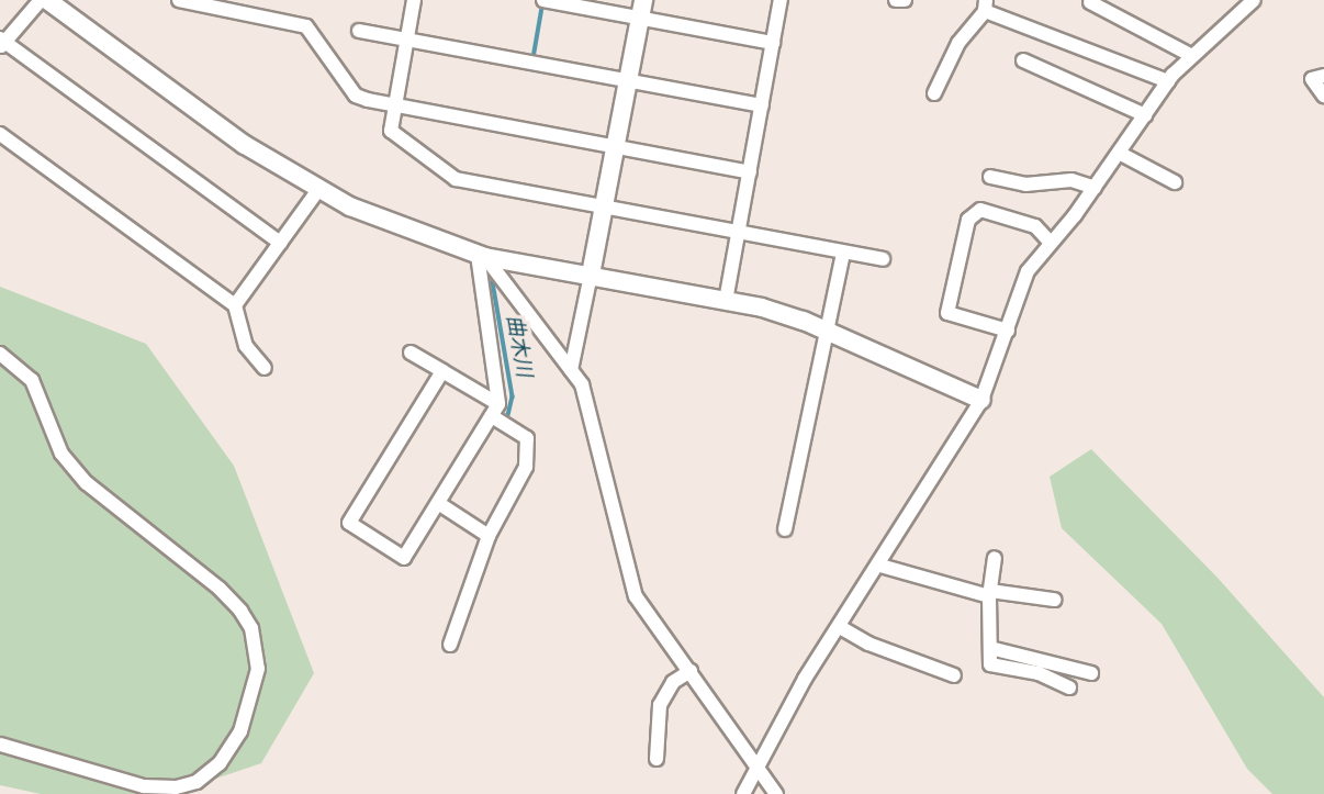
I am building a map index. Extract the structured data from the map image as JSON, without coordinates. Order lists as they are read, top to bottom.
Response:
{
  "water": ["曲木川"]
}
